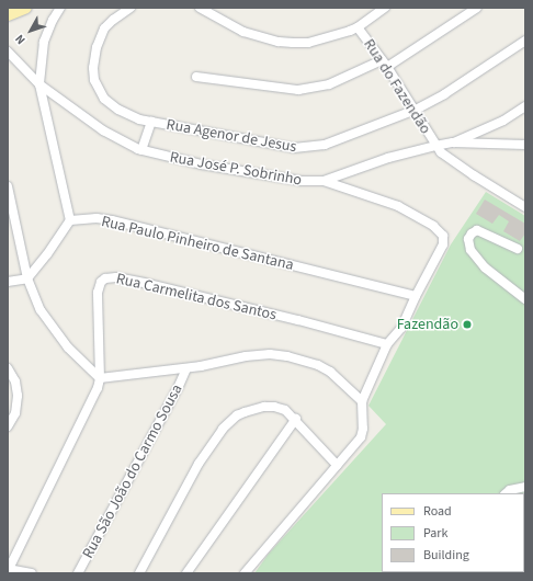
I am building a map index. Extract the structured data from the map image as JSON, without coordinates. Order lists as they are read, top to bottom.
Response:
{
  "streets": {
    "street": [
      "Rua do Fazendão",
      "Rua Agenor de Jesus",
      "Rua José P. Sobrinho",
      "Rua Paulo Pinheiro de Santana",
      "Rua Carmelita dos Santos",
      "Rua São João do Carmo Sousa"
    ]
  },
  "crossings": [
    ["Rua do Fazendão", "Rua Agenor de Jesus"],
    ["Rua José P. Sobrinho", "Rua Paulo Pinheiro de Santana"]
  ],
  "places": ["Fazendão"],
  "legend": ["Road", "Park", "Building"],
  "north": "bottom left"
}
